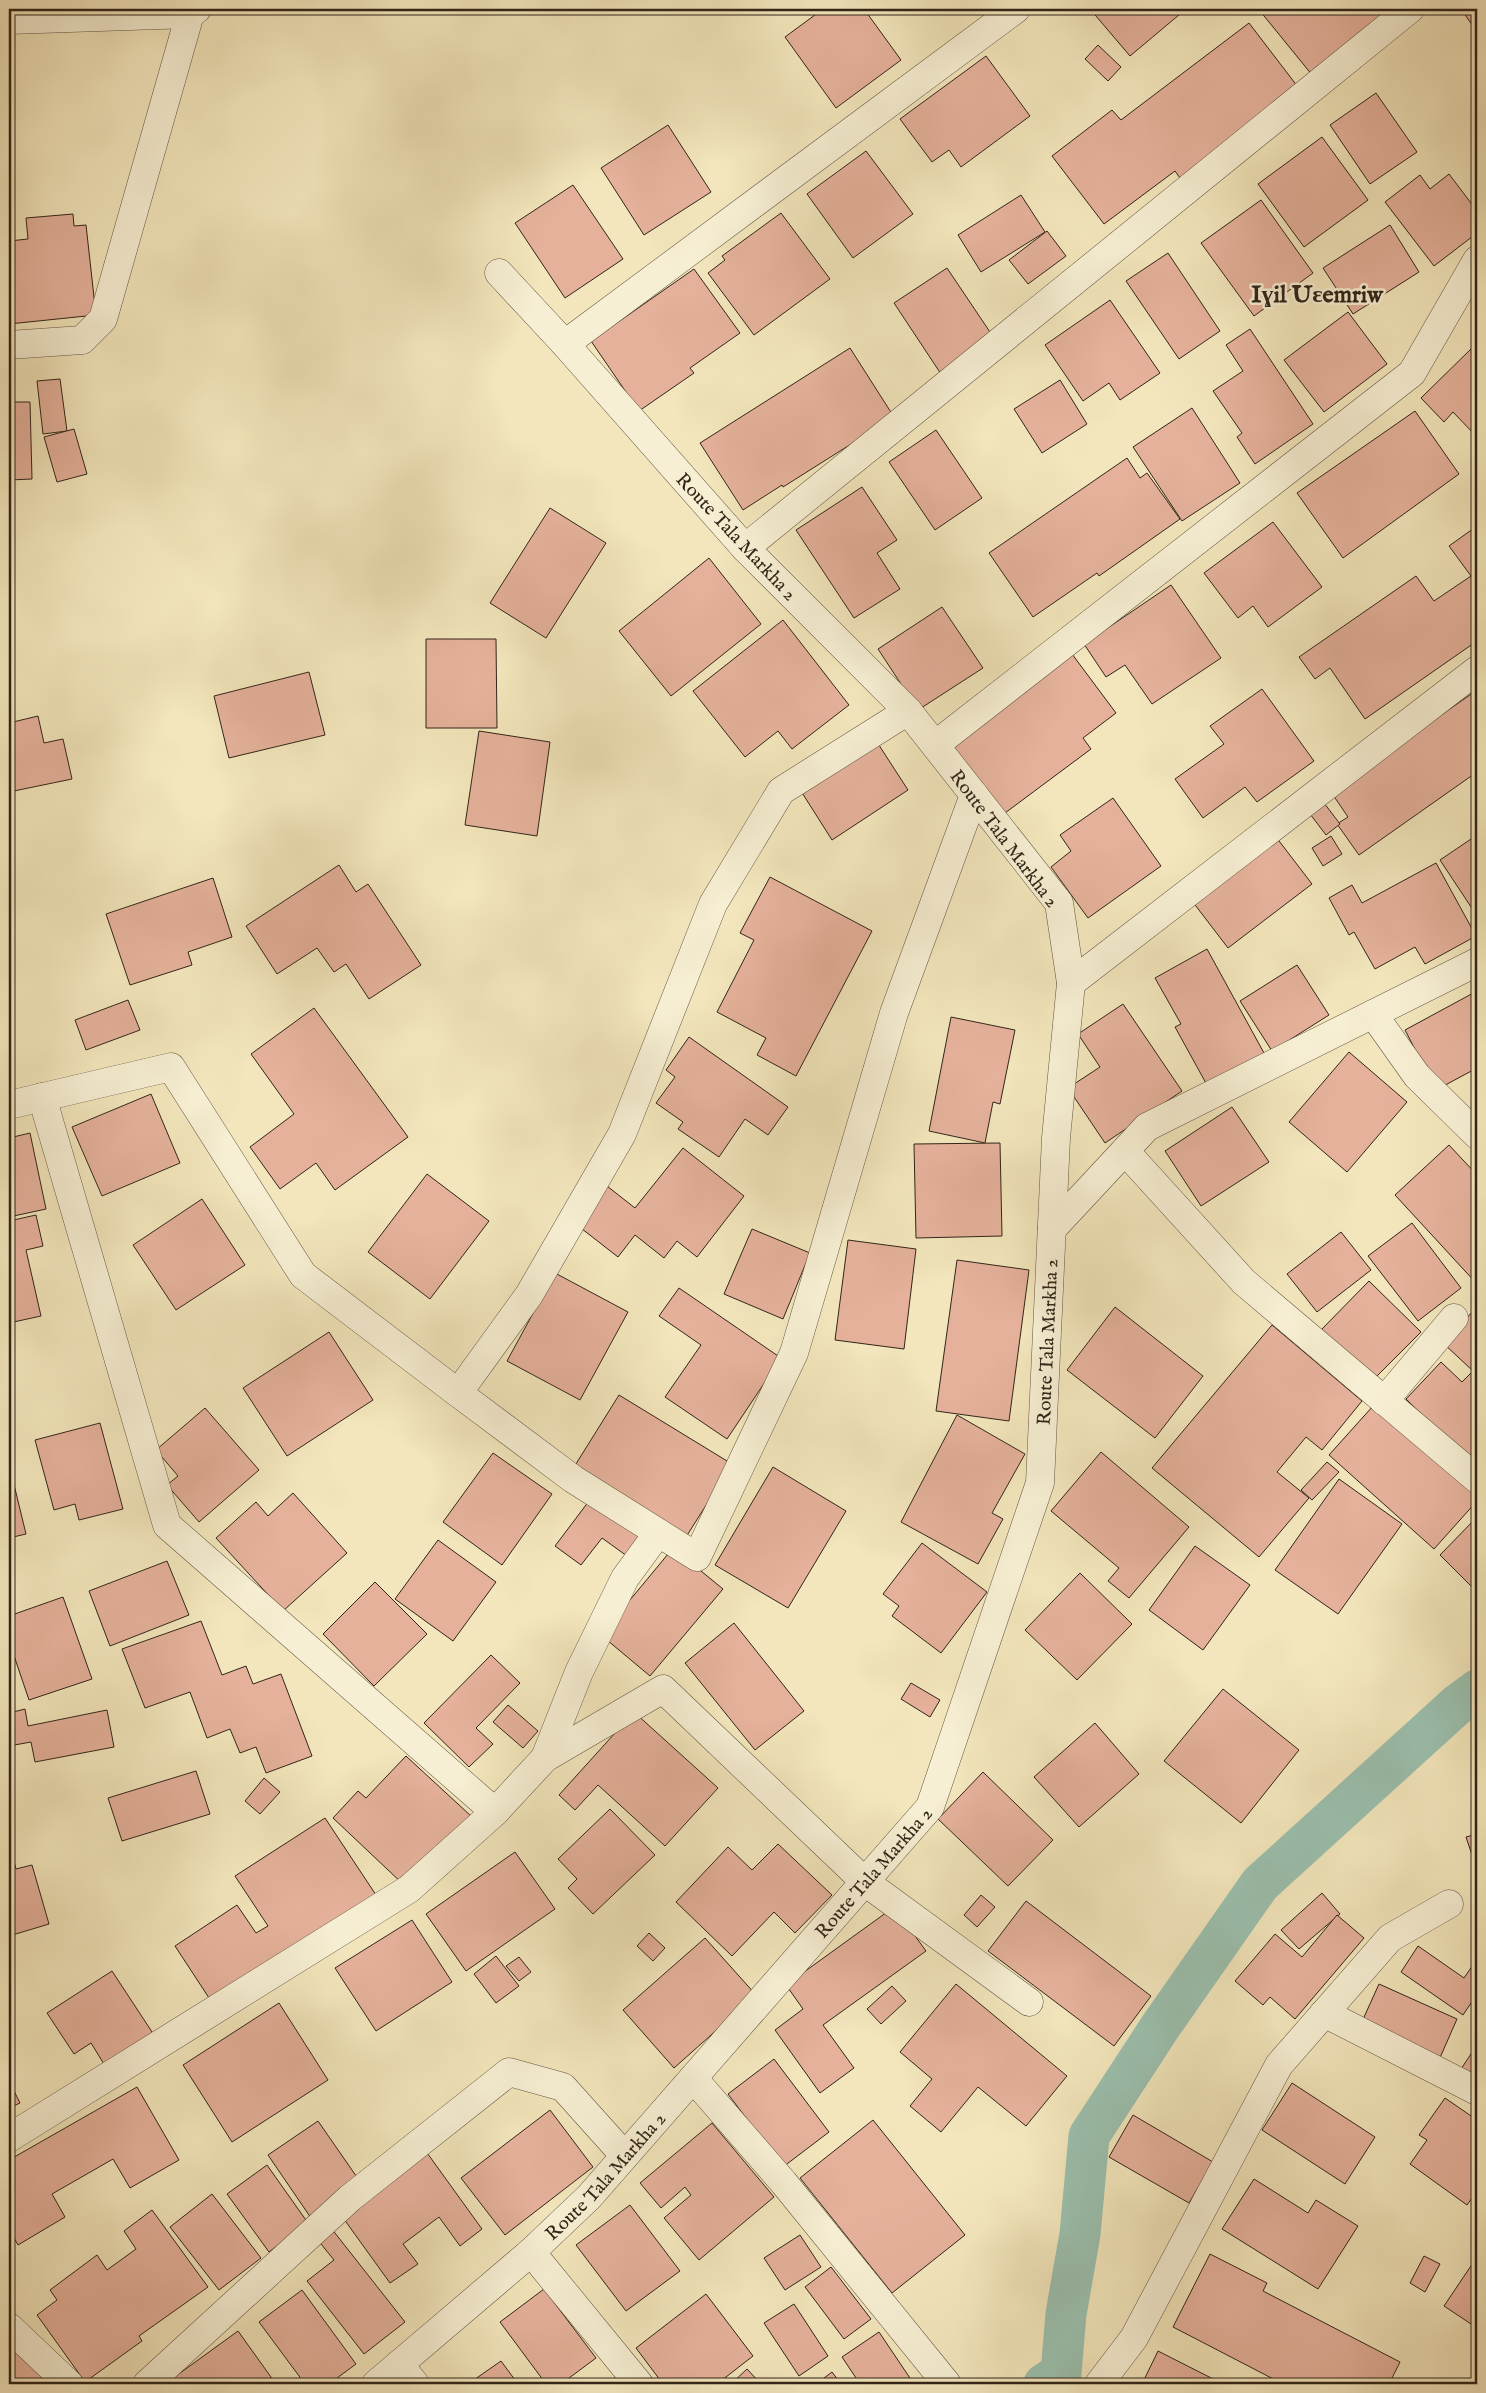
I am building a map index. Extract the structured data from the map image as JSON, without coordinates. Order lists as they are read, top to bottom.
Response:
{
  "streets": {
    "street": ["Route Tala Markha 2"]
  },
  "districts": ["Iɣil Uɛemriw"]
}
